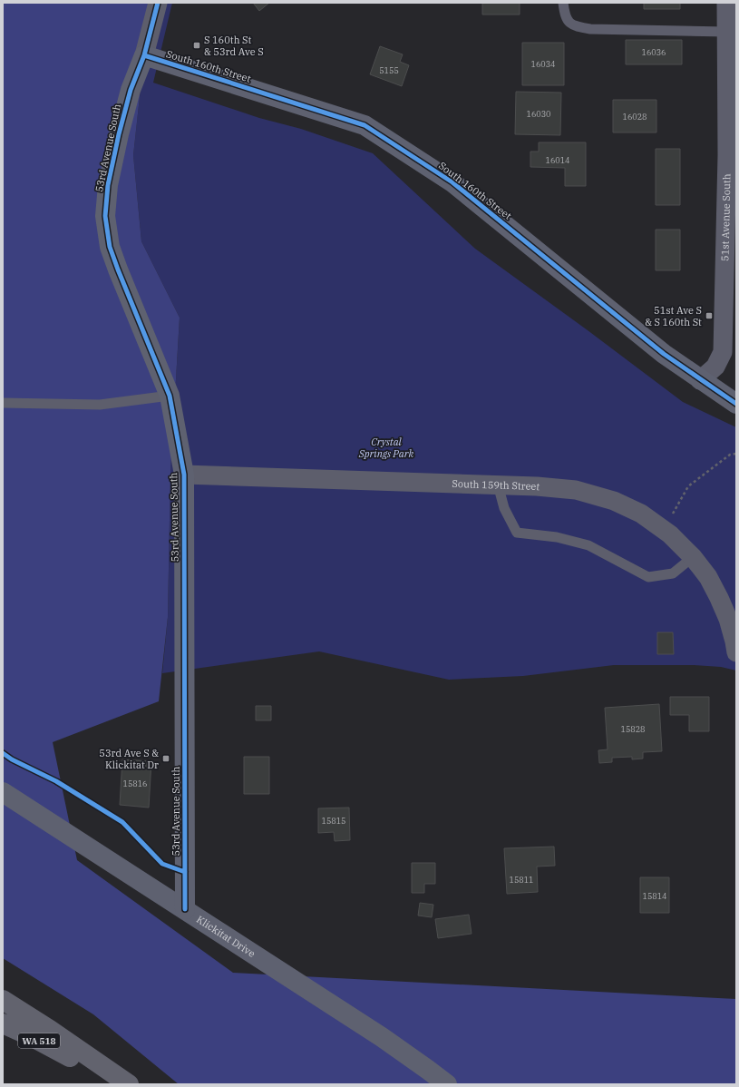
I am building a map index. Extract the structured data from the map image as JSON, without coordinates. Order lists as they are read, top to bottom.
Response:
{
  "streets": {
    "highway": ["WA 518"],
    "street": [
      "South 160th Street",
      "53rd Avenue South",
      "51st Avenue South",
      "South 159th Street",
      "Klickitat Drive"
    ]
  },
  "crossings": [
    ["South 160th Street", "53rd Avenue South"],
    ["South 160th Street", "51st Avenue South"],
    ["53rd Avenue South", "South 159th Street"],
    ["53rd Avenue South", "Klickitat Drive"]
  ],
  "parks": ["Crystal Springs Park"],
  "places": {
    "transit": ["S 160th St & 53rd Ave S", "51st Ave S & S 160th St", "53rd Ave S & Klickitat Dr"]
  },
  "house_numbers": [
    "16036",
    "16034",
    "5155",
    "16030",
    "16028",
    "16014",
    "15828",
    "15816",
    "15815",
    "15811",
    "15814"
  ]
}
